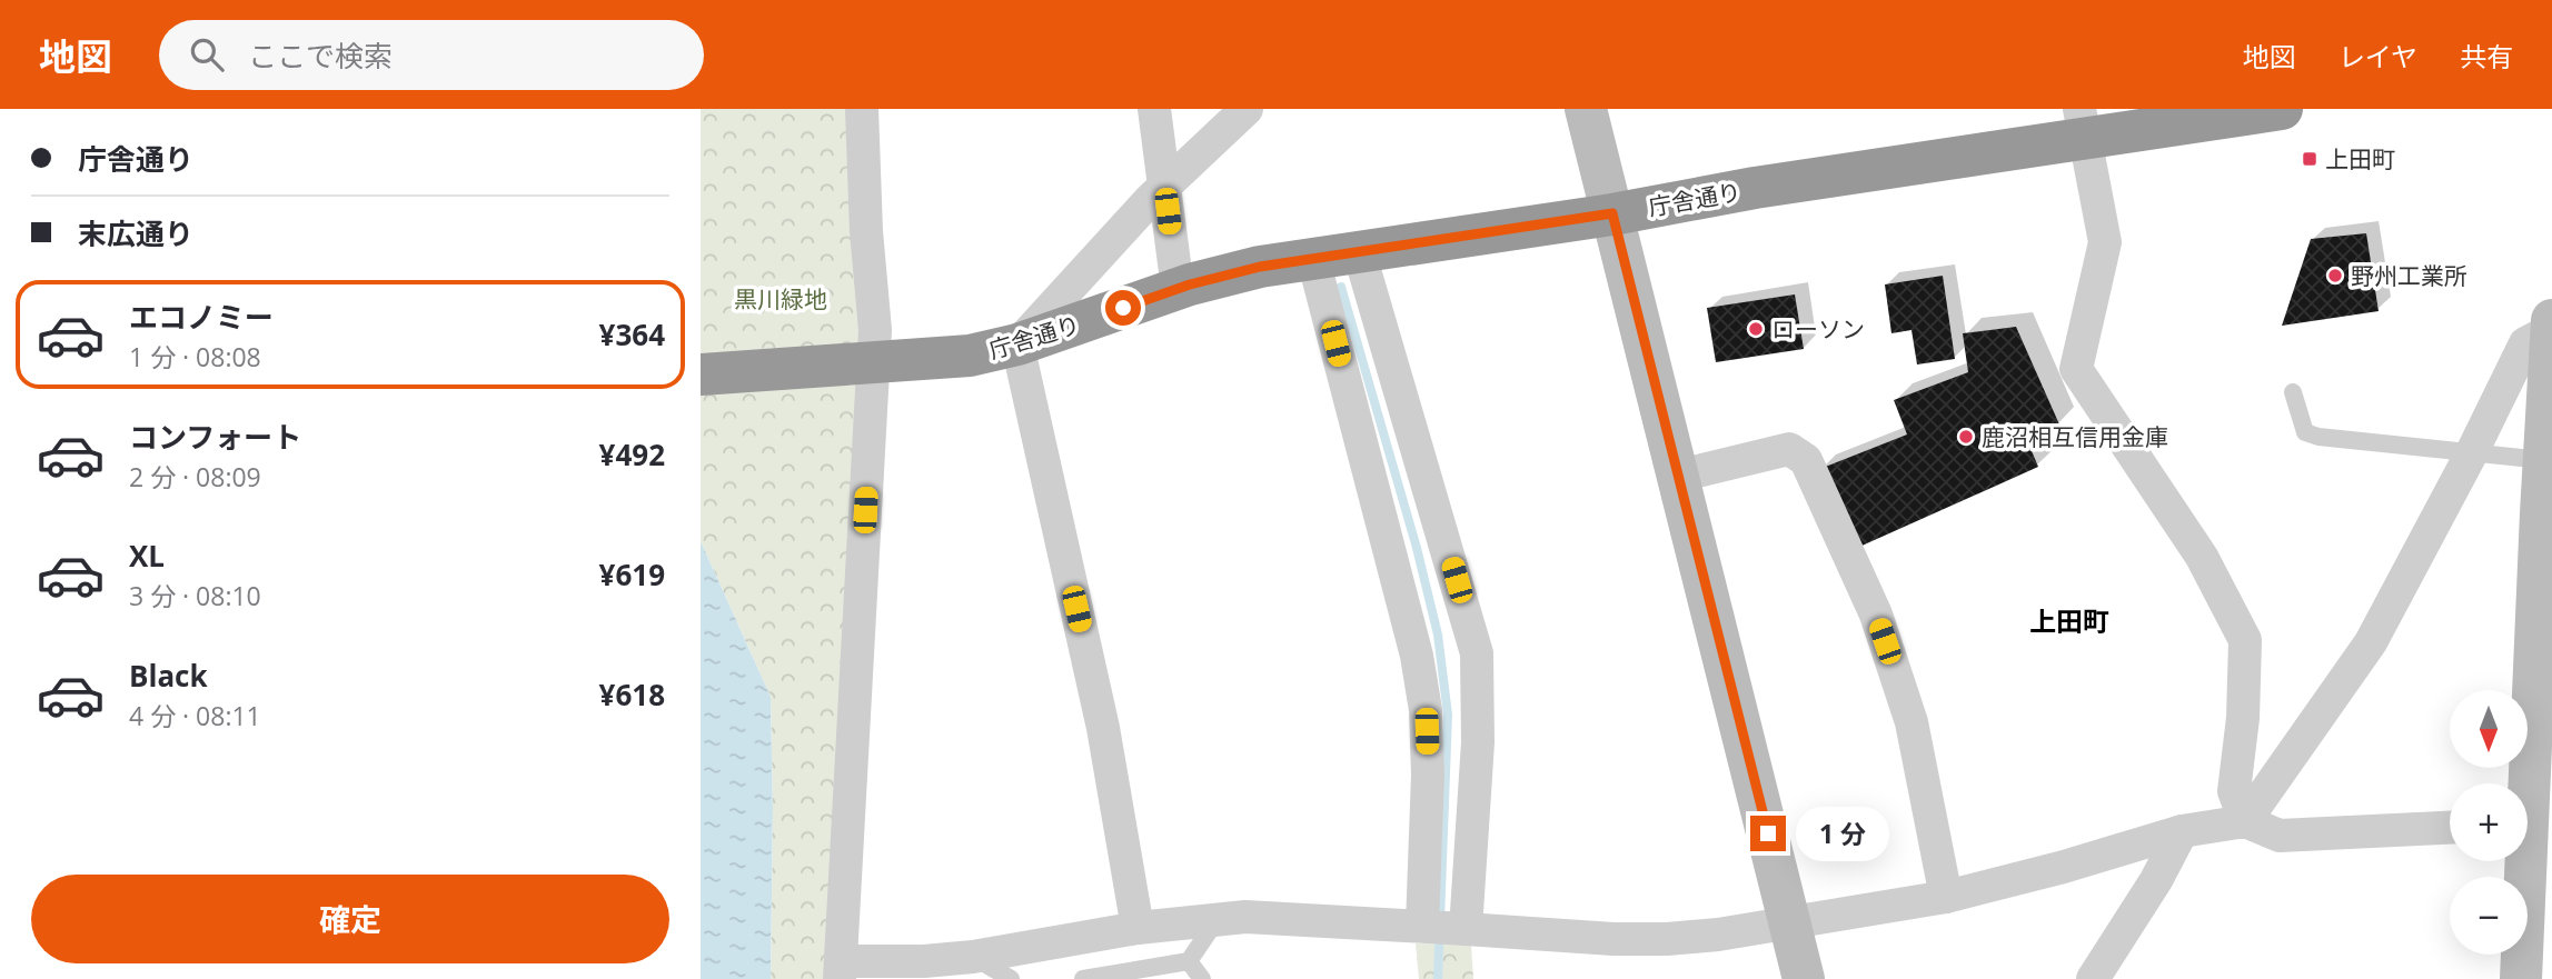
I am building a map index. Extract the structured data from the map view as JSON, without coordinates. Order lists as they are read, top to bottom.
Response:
{
  "streets": {
    "highway": ["庁舎通り"]
  },
  "districts": ["上田町"],
  "parks": ["黒川緑地"],
  "places": {
    "transit": ["上田町"],
    "other": ["野州工業所", "ローソン", "鹿沼相互信用金庫"]
  },
  "north": "bottom",
  "page": {
    "header": "地図",
    "search": "ここで検索",
    "nav": ["地図", "レイヤ", "共有"],
    "banner": ["庁舎通り", "末広通り"],
    "list": [
      {
        "name": "エコノミー",
        "note": "1 分 · 08:08",
        "value": "¥364"
      },
      {
        "name": "コンフォート",
        "note": "2 分 · 08:09",
        "value": "¥492"
      },
      {
        "name": "XL",
        "note": "3 分 · 08:10",
        "value": "¥619"
      },
      {
        "name": "Black",
        "note": "4 分 · 08:11",
        "value": "¥618"
      }
    ],
    "map_buttons": ["+", "−"],
    "bubble": "1 分",
    "buttons": "確定"
  }
}
